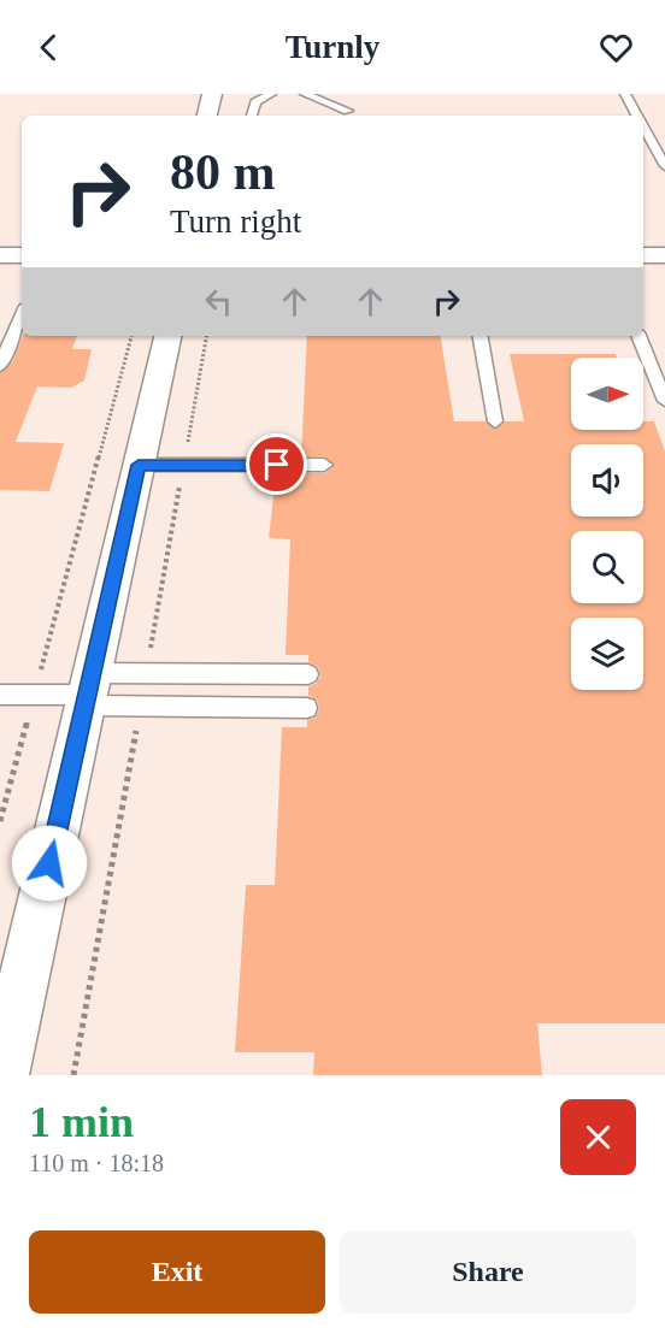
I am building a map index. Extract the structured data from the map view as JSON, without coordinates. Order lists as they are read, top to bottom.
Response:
{
  "north": "right",
  "page": {
    "header": "Turnly",
    "turn": ["80 m", "Turn right"],
    "heading": ["1 min", "110 m · 18:18"],
    "buttons": ["Exit", "Share"]
  }
}
